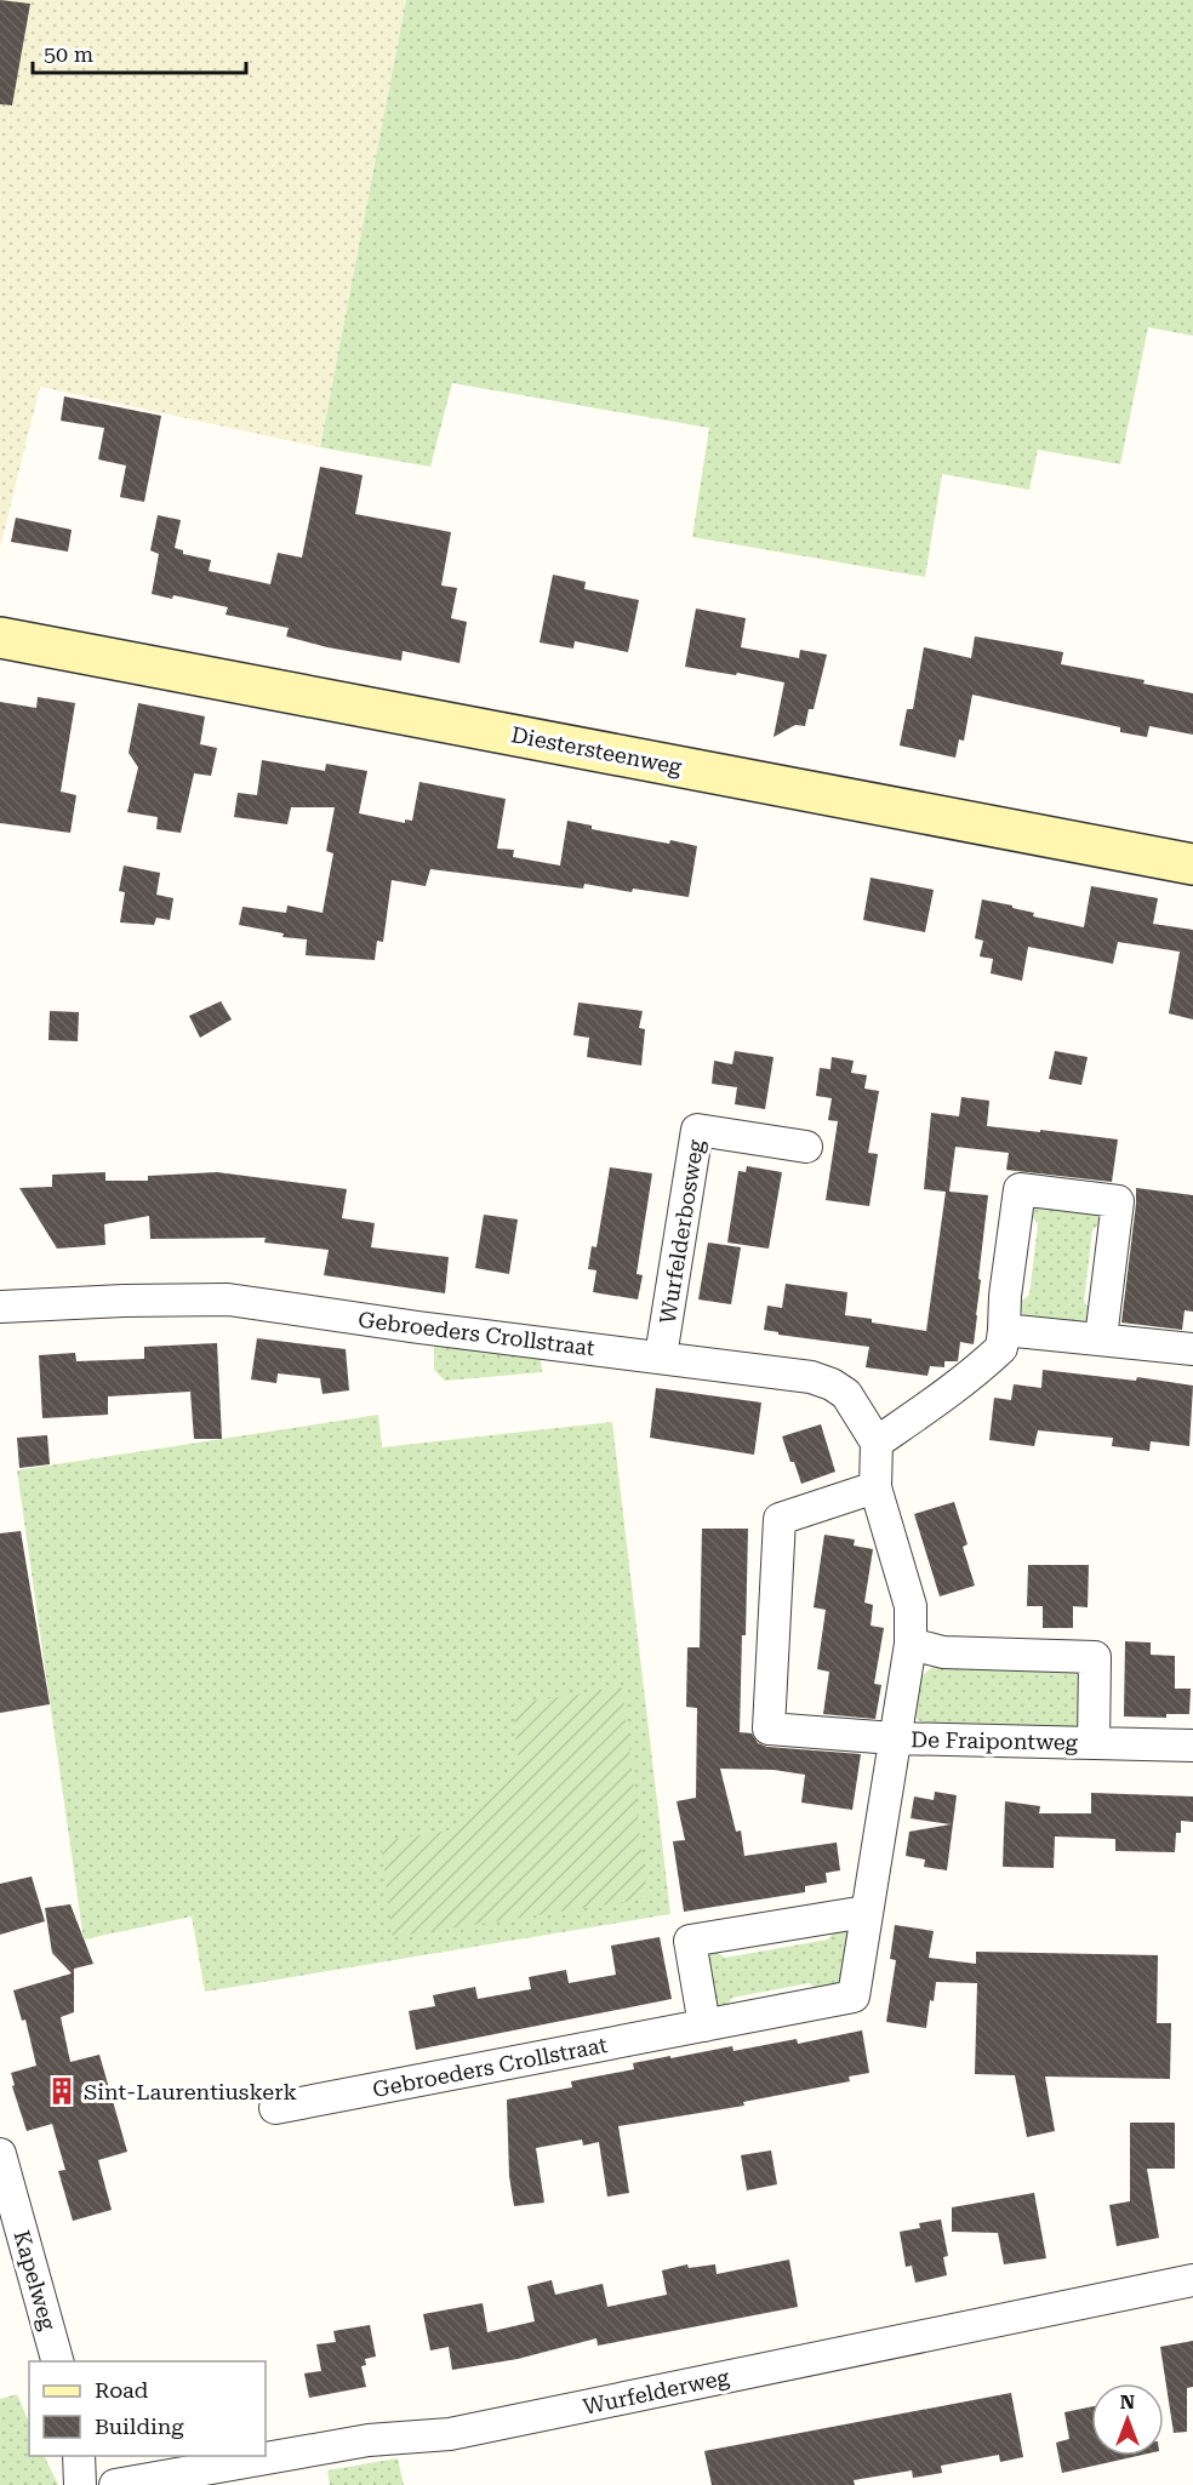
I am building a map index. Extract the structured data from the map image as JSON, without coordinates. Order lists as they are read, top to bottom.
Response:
{
  "streets": {
    "main road": ["Diestersteenweg"],
    "street": [
      "Wurfelderbosweg",
      "Gebroeders Crollstraat",
      "De Fraipontweg",
      "Kapelweg",
      "Wurfelderweg"
    ]
  },
  "crossings": [
    ["Wurfelderbosweg", "Gebroeders Crollstraat"],
    ["Gebroeders Crollstraat", "De Fraipontweg"]
  ],
  "places": {
    "building": ["Sint-Laurentiuskerk"]
  },
  "legend": ["Road", "Building"],
  "scale_bar": "50 m",
  "north": "top"
}
